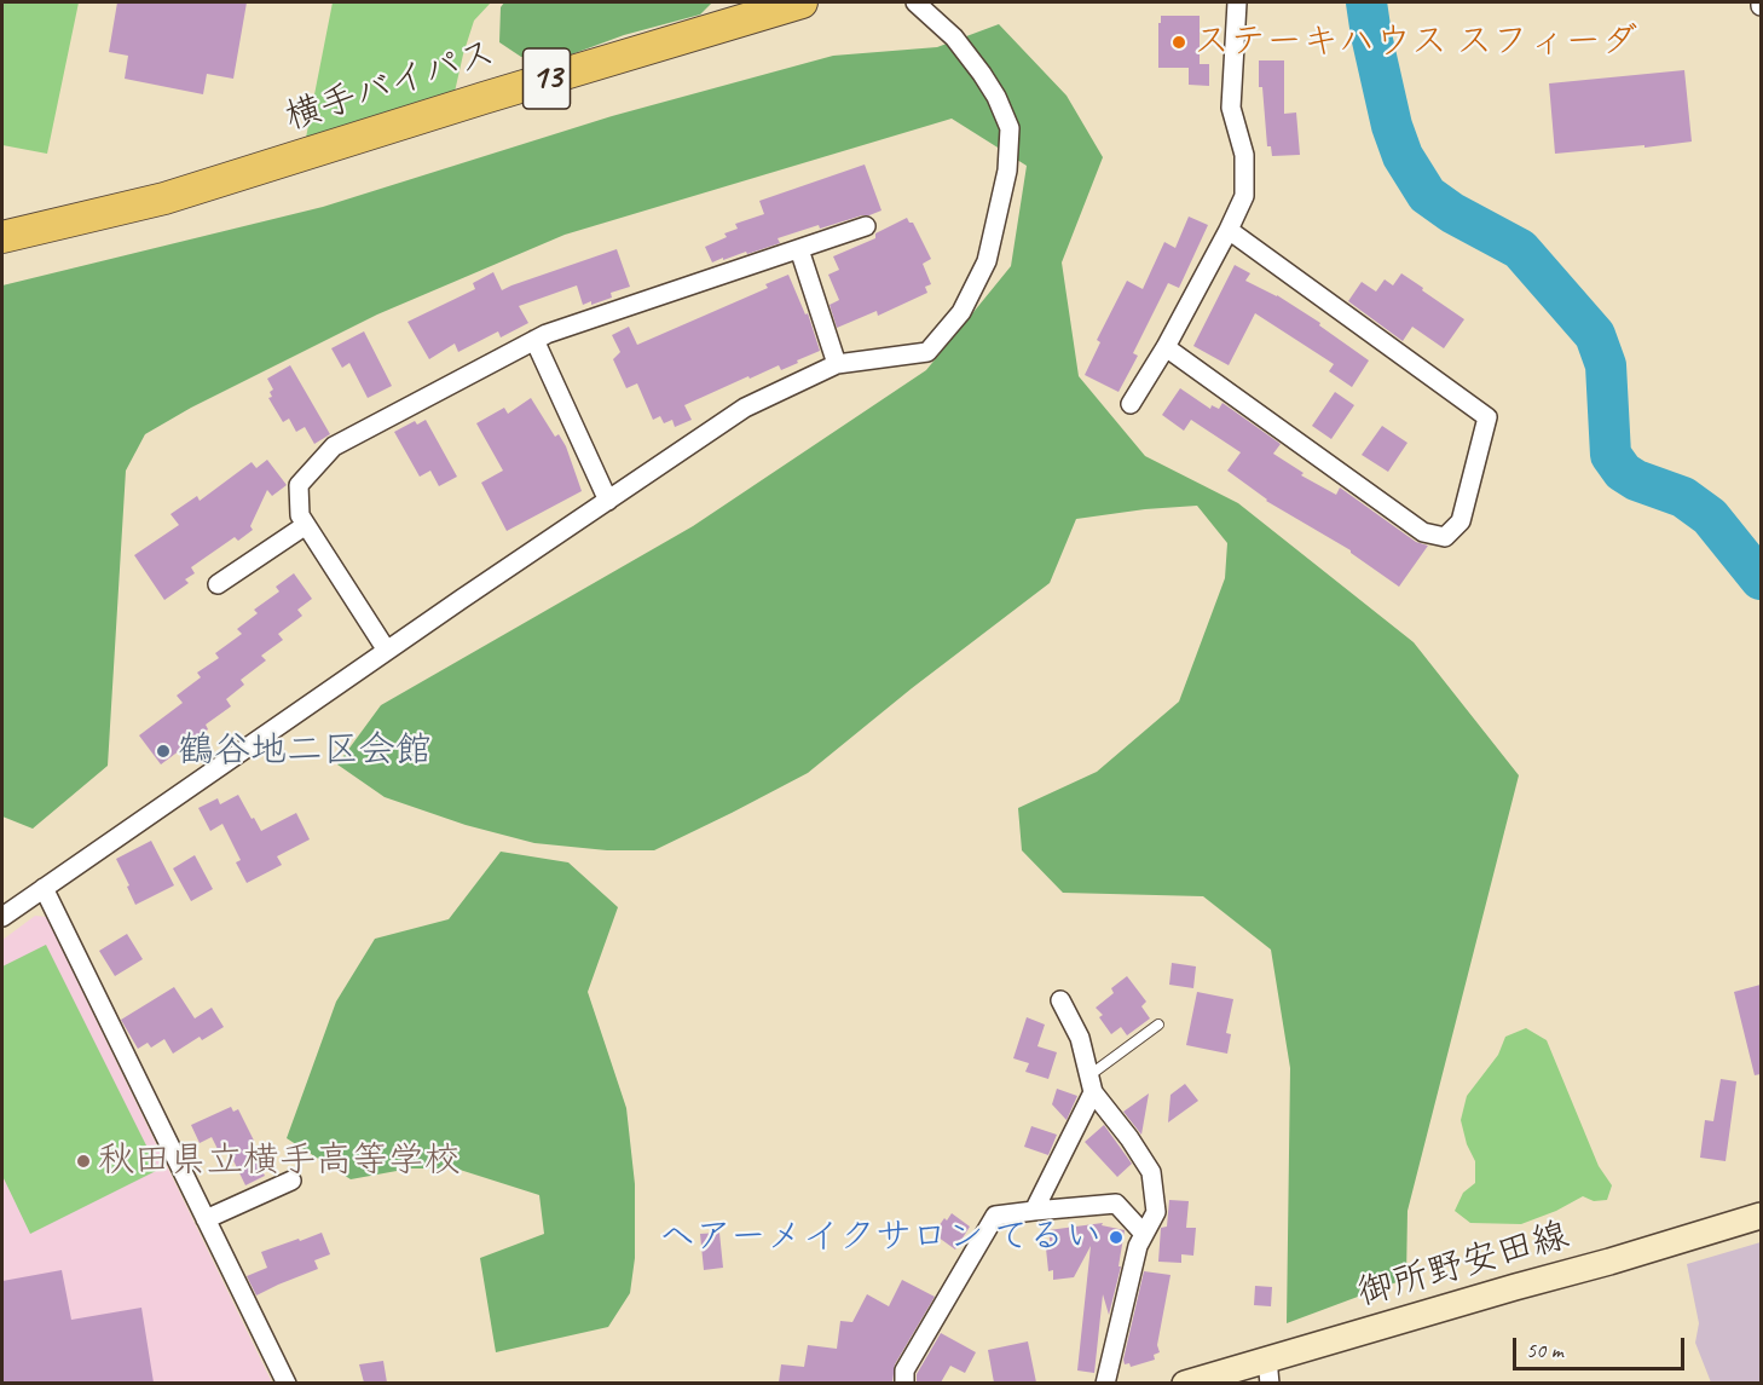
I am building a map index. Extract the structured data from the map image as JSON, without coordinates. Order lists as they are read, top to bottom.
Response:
{
  "streets": {
    "highway": ["13", "横手バイパス"],
    "main road": ["御所野安田線"]
  },
  "places": [
    "ステーキハウス スフィーダ",
    "鶴谷地二区会館",
    "秋田県立横手高等学校",
    "ヘアーメイクサロン てるい"
  ],
  "scale_bar": "50 m"
}
